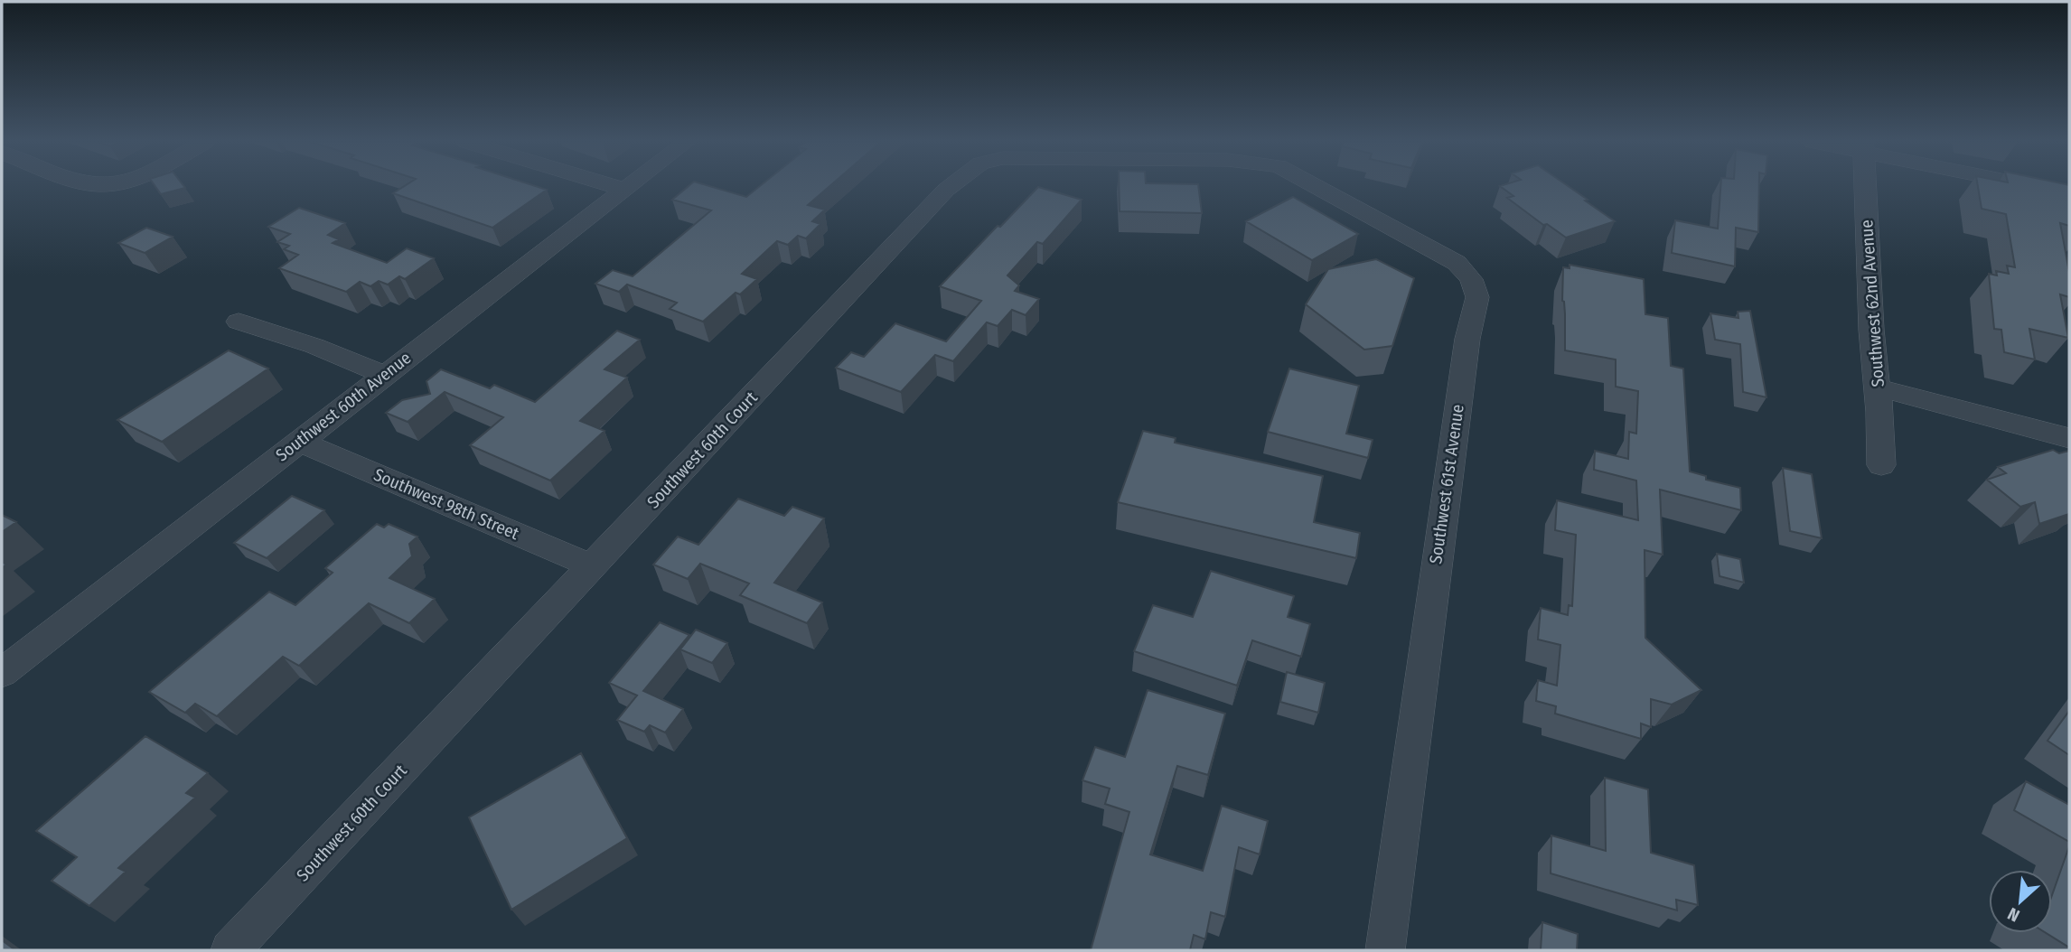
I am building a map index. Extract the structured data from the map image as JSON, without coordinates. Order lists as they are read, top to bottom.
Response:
{
  "streets": {
    "street": [
      "Southwest 62nd Avenue",
      "Southwest 60th Avenue",
      "Southwest 60th Court",
      "Southwest 61st Avenue",
      "Southwest 98th Street"
    ]
  },
  "crossings": [
    ["Southwest 60th Avenue", "Southwest 98th Street"],
    ["Southwest 60th Court", "Southwest 98th Street"]
  ],
  "north": "bottom left"
}
